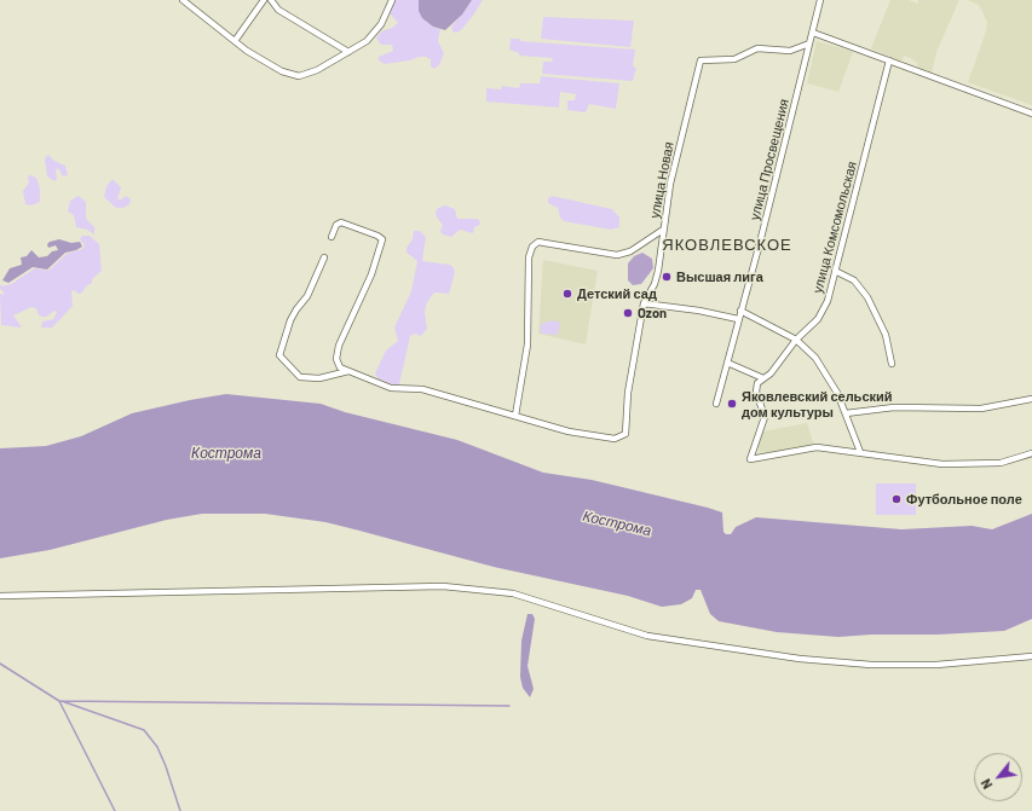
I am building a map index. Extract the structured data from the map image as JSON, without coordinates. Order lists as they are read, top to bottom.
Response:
{
  "streets": {
    "street": ["улица Просвещения", "улица Новая", "улица Комсомольская"]
  },
  "crossings": [
    ["улица Просвещения", "улица Новая"]
  ],
  "districts": ["ЯКОВЛЕВСКОЕ"],
  "water": ["Кострома"],
  "places": [
    "Высшая лига",
    "Детский сад",
    "Ozon",
    "Яковлевский сельский дом культуры",
    "Футбольное поле"
  ],
  "north": "bottom left"
}
